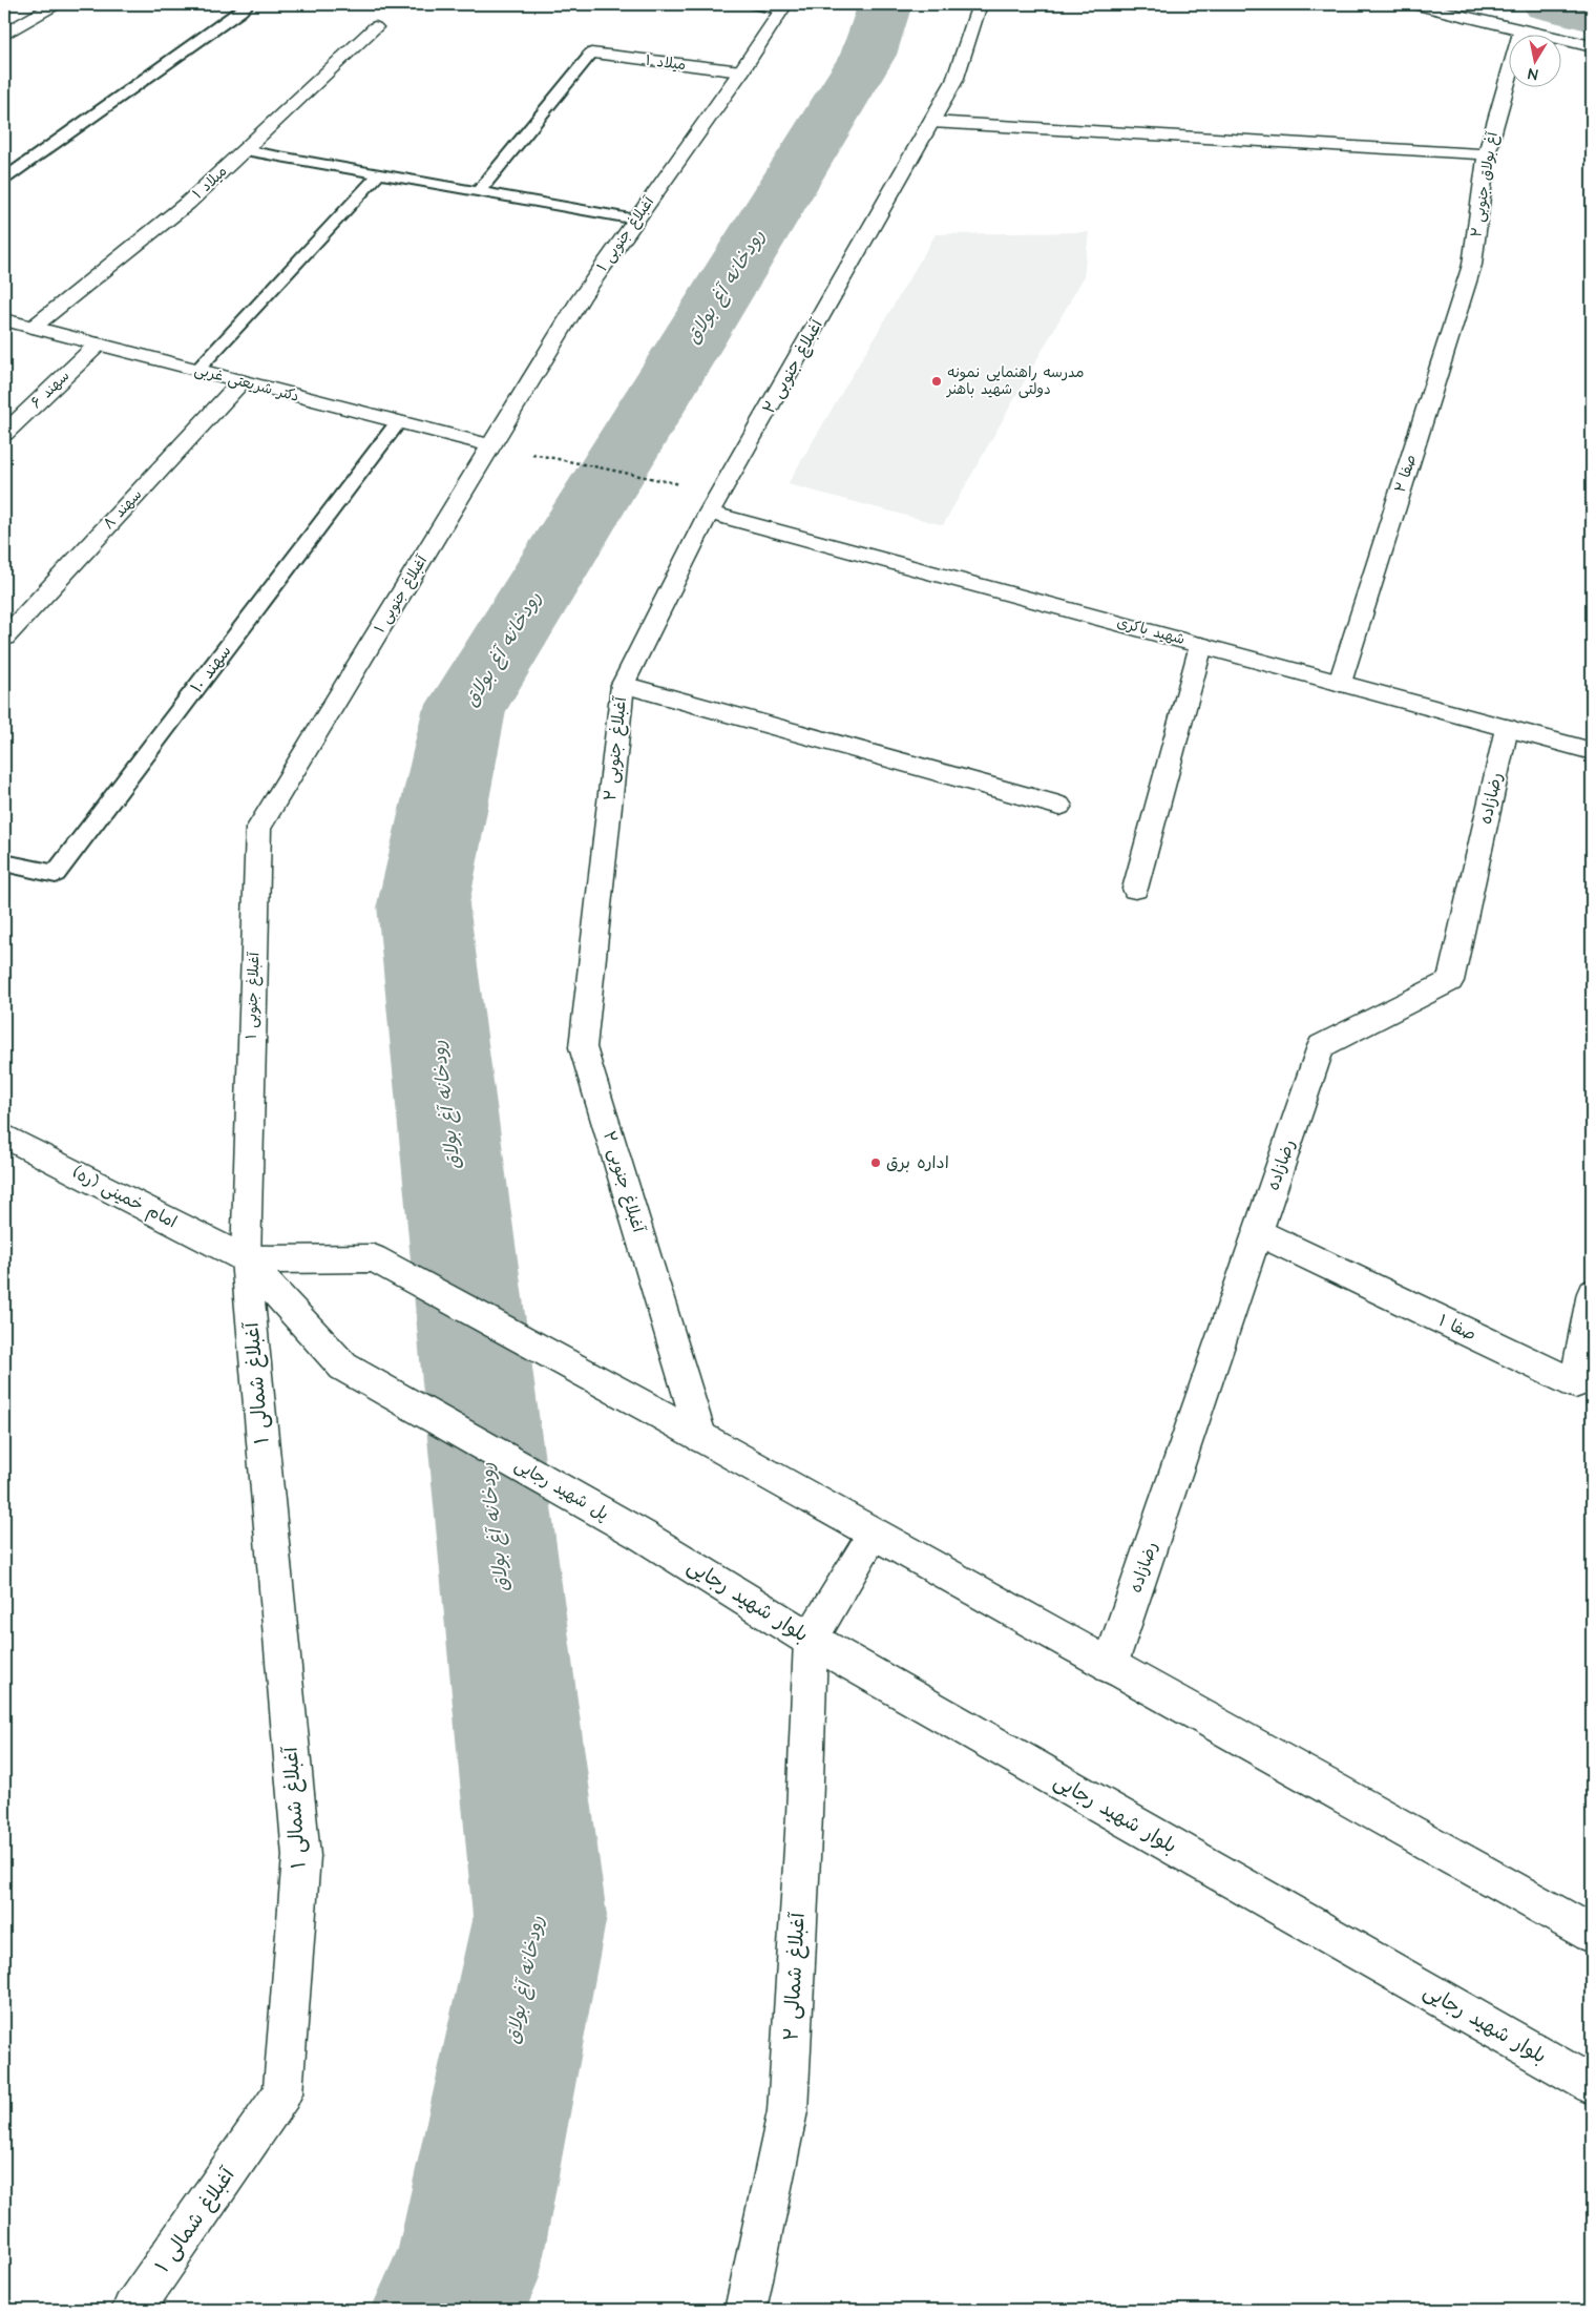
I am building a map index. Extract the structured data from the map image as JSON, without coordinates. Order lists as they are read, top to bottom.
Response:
{
  "streets": {
    "street": [
      "میلاد ۱",
      "آغ بولاق جنوبی ۲",
      "آغبلاغ جنوبی ۱",
      "آغبلاغ جنوبی ۲",
      "دکتر شریعتی غربی",
      "سهند ۶",
      "صفا ۲",
      "سهند ۸",
      "شهید باکری",
      "رضازاده",
      "امام خمینی (ره)",
      "صفا ۱",
      "آغبلاغ شمالی ۱",
      "پل شهید رجایی",
      "بلوار شهید رجایی",
      "آغبلاغ شمالی ۲"
    ],
    "lane": ["سهند ۱۰"]
  },
  "crossings": [
    ["میلاد ۱", "آغبلاغ جنوبی ۱"],
    ["میلاد ۱", "دکتر شریعتی غربی"],
    ["آغ بولاق جنوبی ۲", "صفا ۲"],
    ["آغبلاغ جنوبی ۱", "دکتر شریعتی غربی"],
    ["آغبلاغ جنوبی ۱", "امام خمینی (ره)"],
    ["آغبلاغ جنوبی ۱", "آغبلاغ شمالی ۱"],
    ["آغبلاغ جنوبی ۱", "پل شهید رجایی"],
    ["آغبلاغ جنوبی ۲", "شهید باکری"],
    ["دکتر شریعتی غربی", "سهند ۶"],
    ["دکتر شریعتی غربی", "سهند ۸"],
    ["دکتر شریعتی غربی", "سهند ۱۰"],
    ["صفا ۲", "شهید باکری"],
    ["شهید باکری", "رضازاده"],
    ["رضازاده", "صفا ۱"],
    ["امام خمینی (ره)", "آغبلاغ شمالی ۱"],
    ["امام خمینی (ره)", "پل شهید رجایی"],
    ["آغبلاغ شمالی ۱", "پل شهید رجایی"],
    ["پل شهید رجایی", "بلوار شهید رجایی"],
    ["بلوار شهید رجایی", "آغبلاغ شمالی ۲"]
  ],
  "water": ["رودخانه آغ بولاق"],
  "places": ["مدرسه راهنمایی نمونه دولتی شهید باهنر", "اداره برق"],
  "north": "bottom"
}
